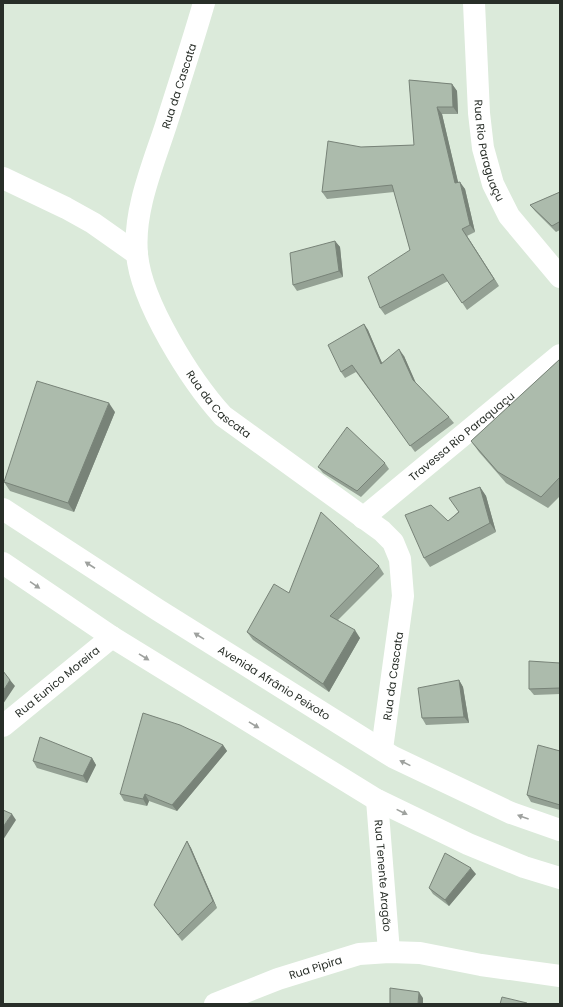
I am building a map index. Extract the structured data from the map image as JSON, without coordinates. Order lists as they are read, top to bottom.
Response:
{
  "streets": {
    "main road": [
      "Rua da Cascata",
      "Rua Rio Paraguaçu",
      "Travessa Rio Paraquaçu",
      "Rua Eunico Moreira",
      "Avenida Afrânio Peixoto",
      "Rua Tenente Aragão",
      "Rua Pipira"
    ]
  },
  "crossings": [
    ["Rua da Cascata", "Travessa Rio Paraquaçu"],
    ["Rua da Cascata", "Avenida Afrânio Peixoto"],
    ["Rua Tenente Aragão", "Rua Pipira"]
  ]
}
